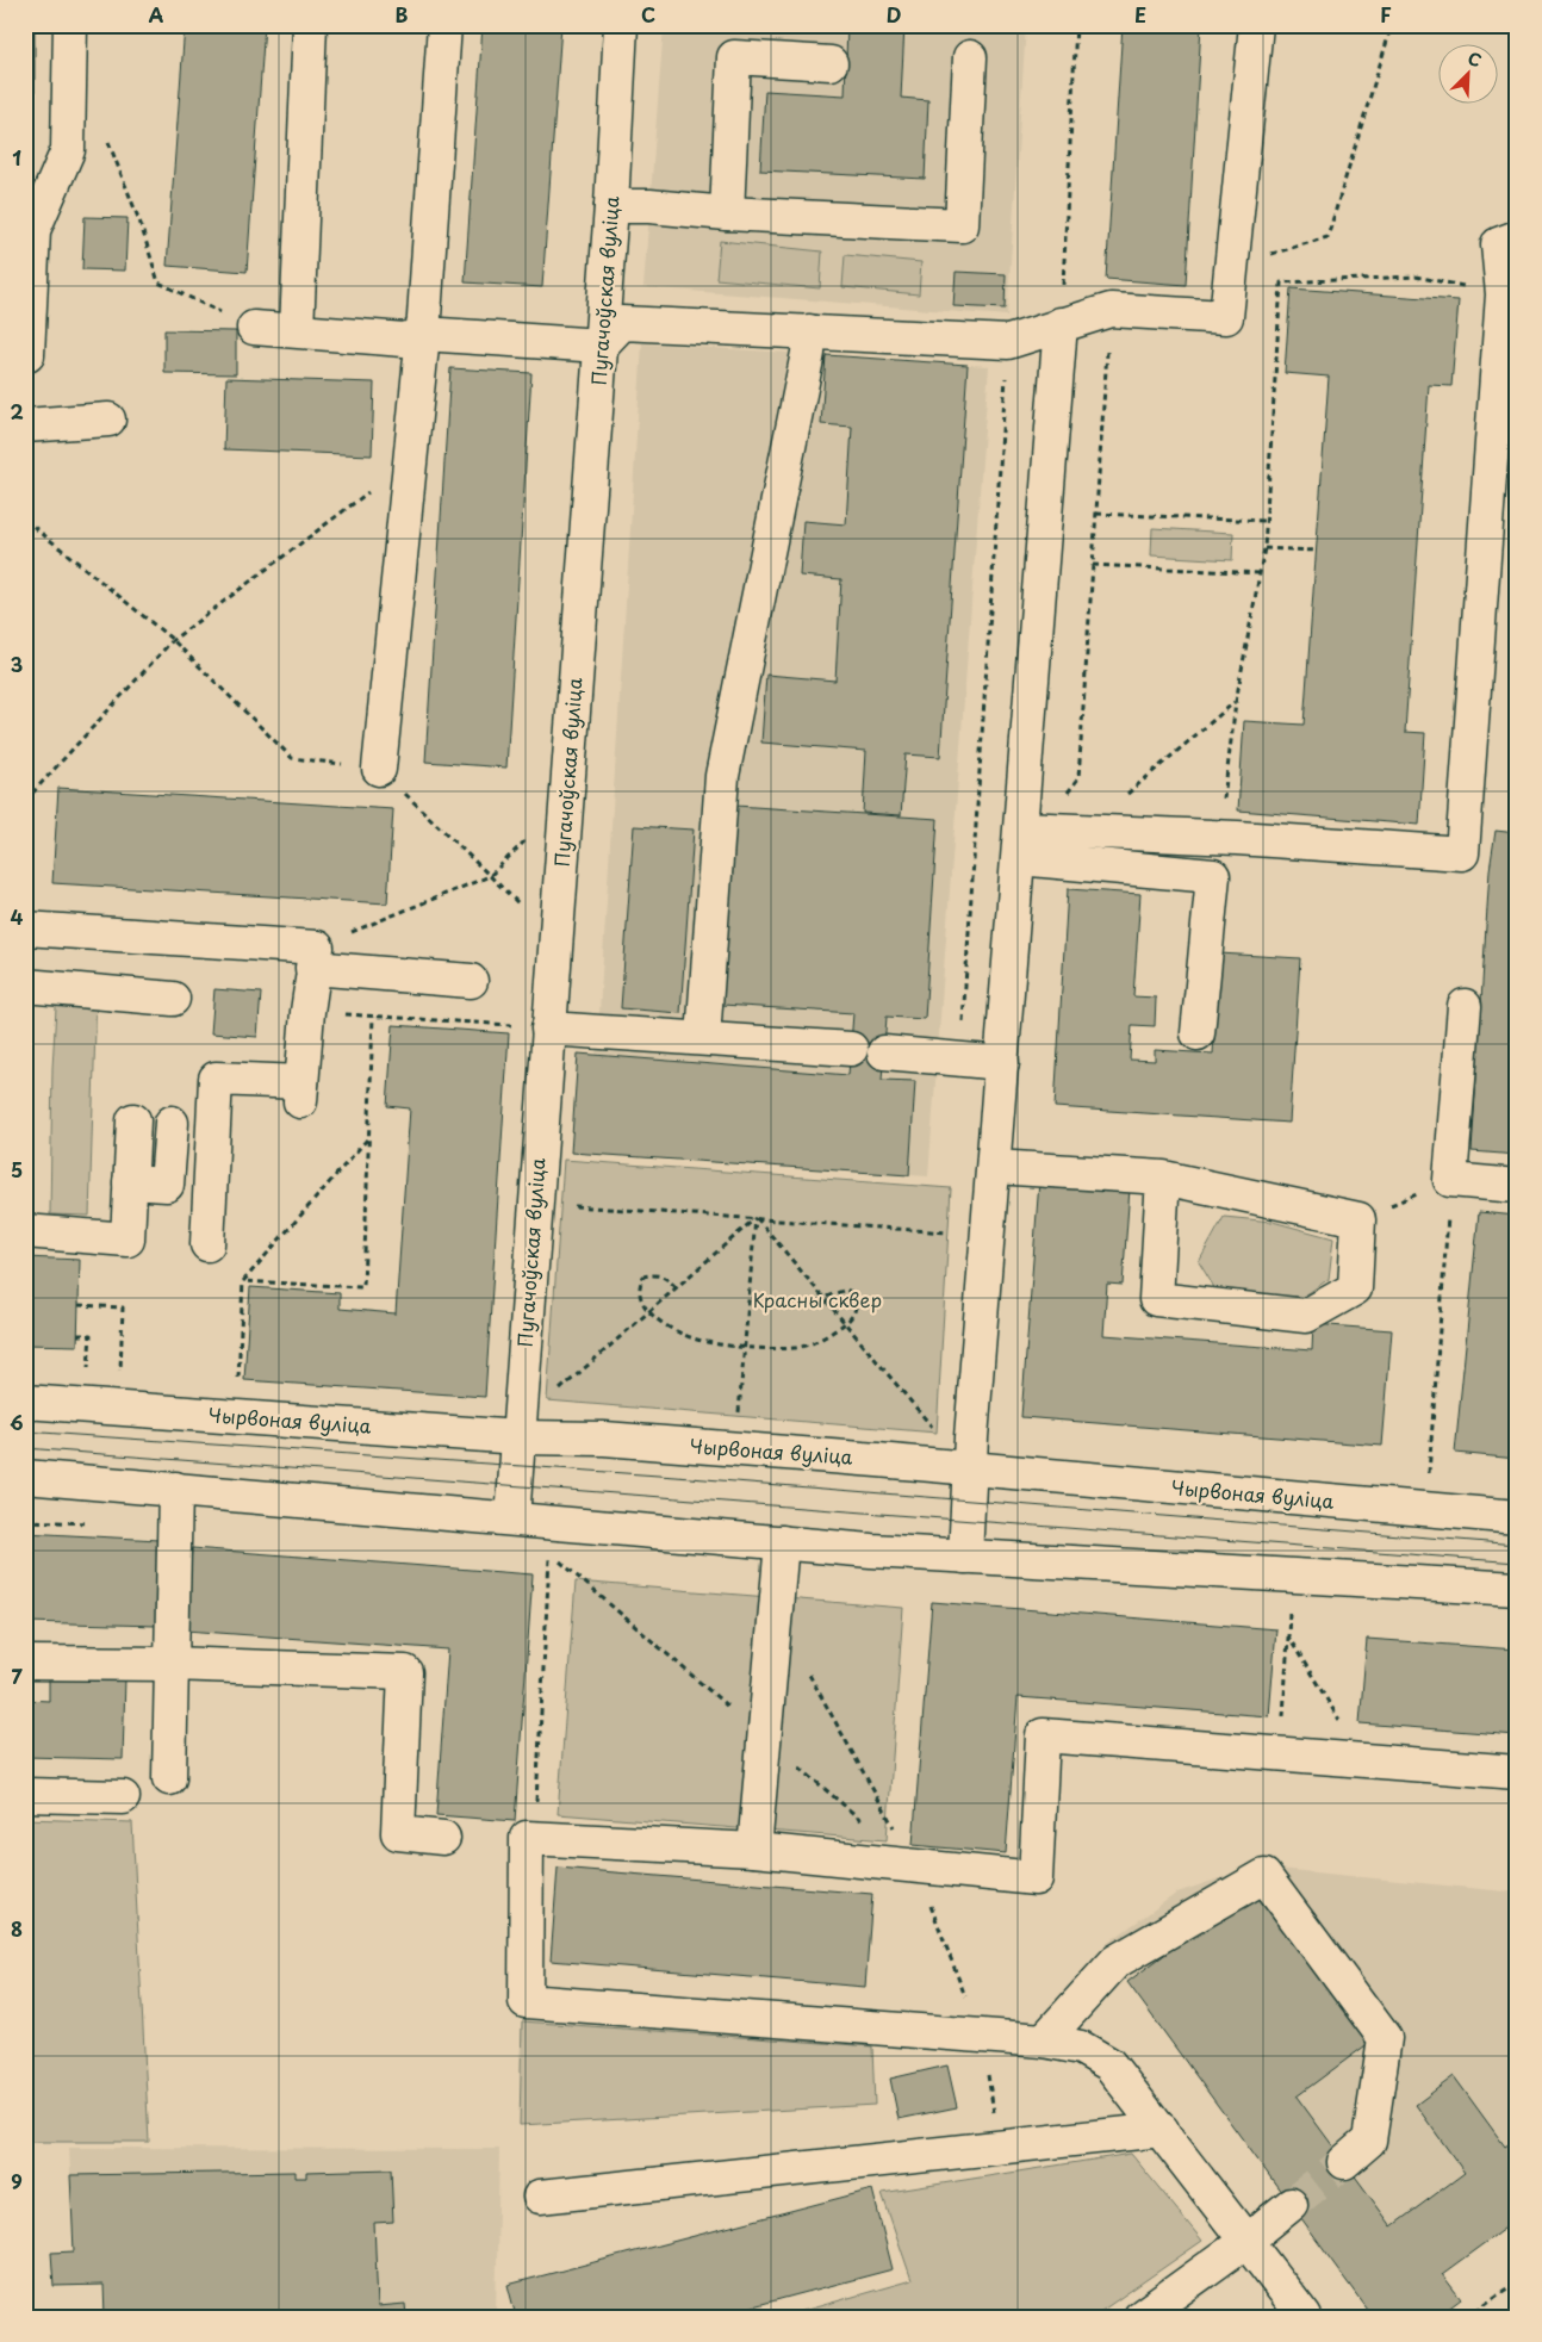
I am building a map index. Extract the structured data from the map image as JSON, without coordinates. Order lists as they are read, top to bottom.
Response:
{
  "streets": {
    "main road": ["Пугачоўская вуліца", "Чырвоная вуліца"]
  },
  "crossings": [
    ["Пугачоўская вуліца", "Чырвоная вуліца"]
  ],
  "parks": ["Красны сквер"],
  "north": "top right",
  "grid": {
    "columns": [
      "A",
      "B",
      "C",
      "D",
      "E",
      "F"
    ],
    "rows": [
      "1",
      "2",
      "3",
      "4",
      "5",
      "6",
      "7",
      "8",
      "9"
    ]
  }
}
